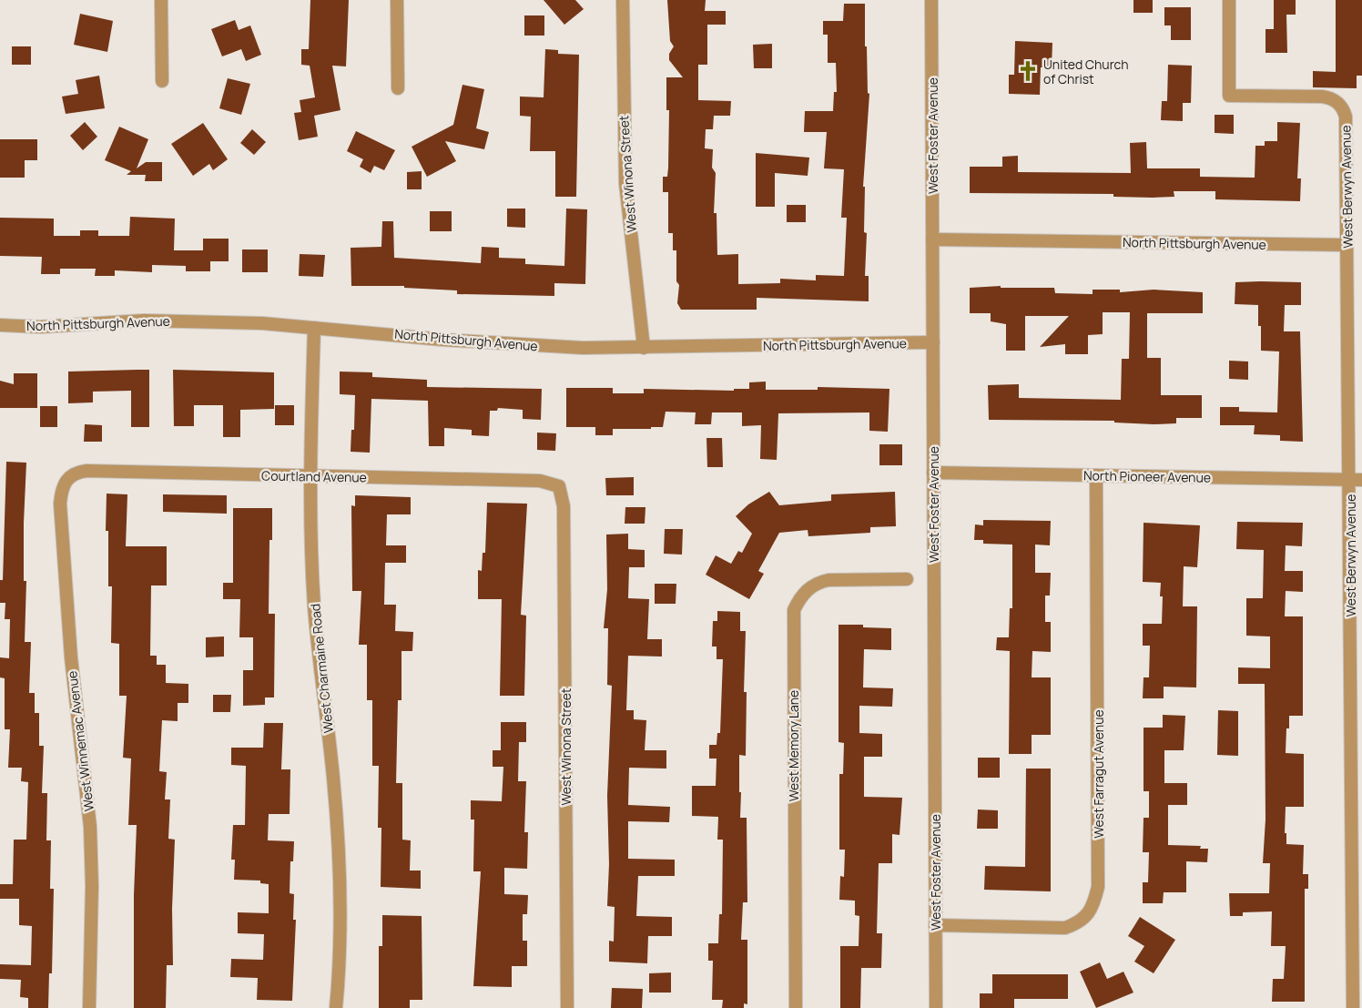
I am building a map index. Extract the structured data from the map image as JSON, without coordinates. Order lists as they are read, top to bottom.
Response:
{
  "streets": {
    "street": [
      "West Foster Avenue",
      "West Winona Street",
      "West Berwyn Avenue",
      "North Pittsburgh Avenue",
      "Courtland Avenue",
      "North Pioneer Avenue",
      "West Charmaine Road",
      "West Winnemac Avenue",
      "West Memory Lane",
      "West Farragut Avenue"
    ]
  },
  "crossings": [
    ["West Foster Avenue", "North Pittsburgh Avenue"],
    ["West Foster Avenue", "North Pioneer Avenue"],
    ["West Foster Avenue", "West Farragut Avenue"],
    ["West Winona Street", "North Pittsburgh Avenue"],
    ["West Winona Street", "Courtland Avenue"],
    ["West Berwyn Avenue", "North Pittsburgh Avenue"],
    ["West Berwyn Avenue", "North Pioneer Avenue"],
    ["North Pittsburgh Avenue", "West Charmaine Road"],
    ["Courtland Avenue", "West Charmaine Road"],
    ["Courtland Avenue", "West Winnemac Avenue"],
    ["North Pioneer Avenue", "West Farragut Avenue"]
  ],
  "places": {
    "church": ["United Church of Christ"]
  }
}
